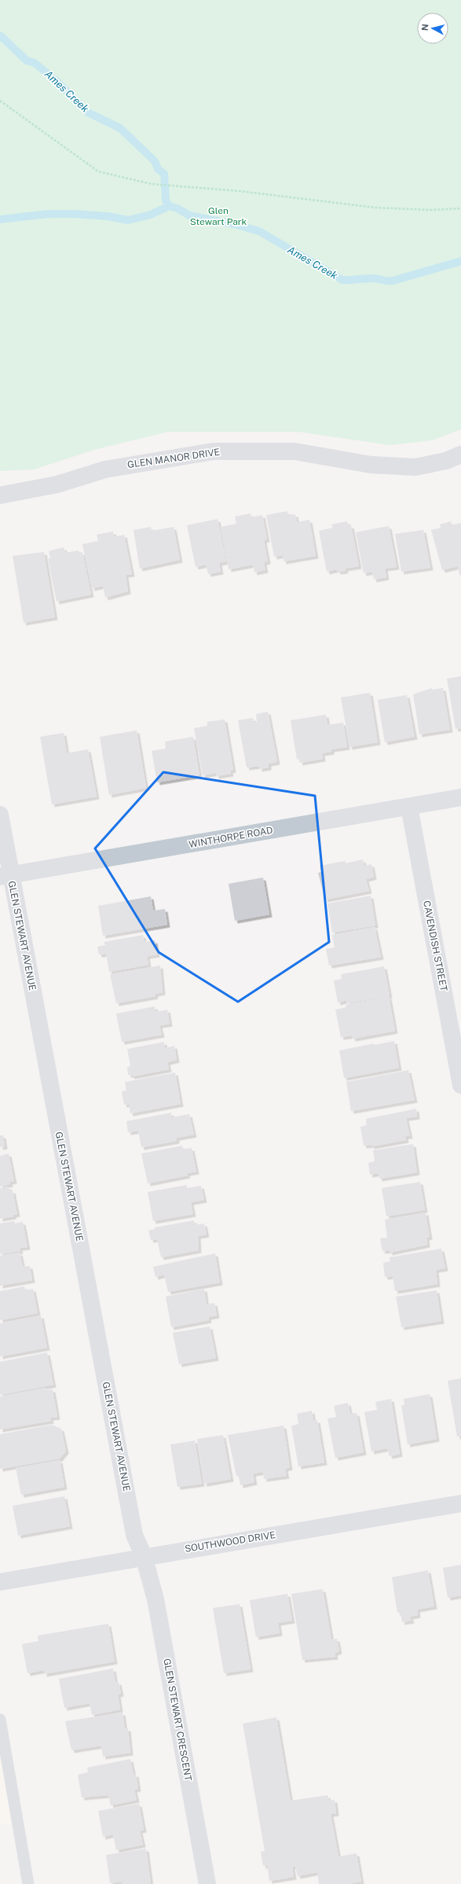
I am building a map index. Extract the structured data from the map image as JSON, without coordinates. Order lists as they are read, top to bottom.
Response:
{
  "streets": {
    "street": [
      "GLEN MANOR DRIVE",
      "WINTHORPE ROAD",
      "GLEN STEWART AVENUE",
      "CAVENDISH STREET",
      "SOUTHWOOD DRIVE",
      "GLEN STEWART CRESCENT"
    ]
  },
  "crossings": [
    ["WINTHORPE ROAD", "GLEN STEWART AVENUE"],
    ["WINTHORPE ROAD", "CAVENDISH STREET"],
    ["GLEN STEWART AVENUE", "SOUTHWOOD DRIVE"],
    ["GLEN STEWART AVENUE", "GLEN STEWART CRESCENT"],
    ["SOUTHWOOD DRIVE", "GLEN STEWART CRESCENT"]
  ],
  "water": ["Ames Creek"],
  "parks": ["Glen Stewart Park"],
  "north": "left"
}
